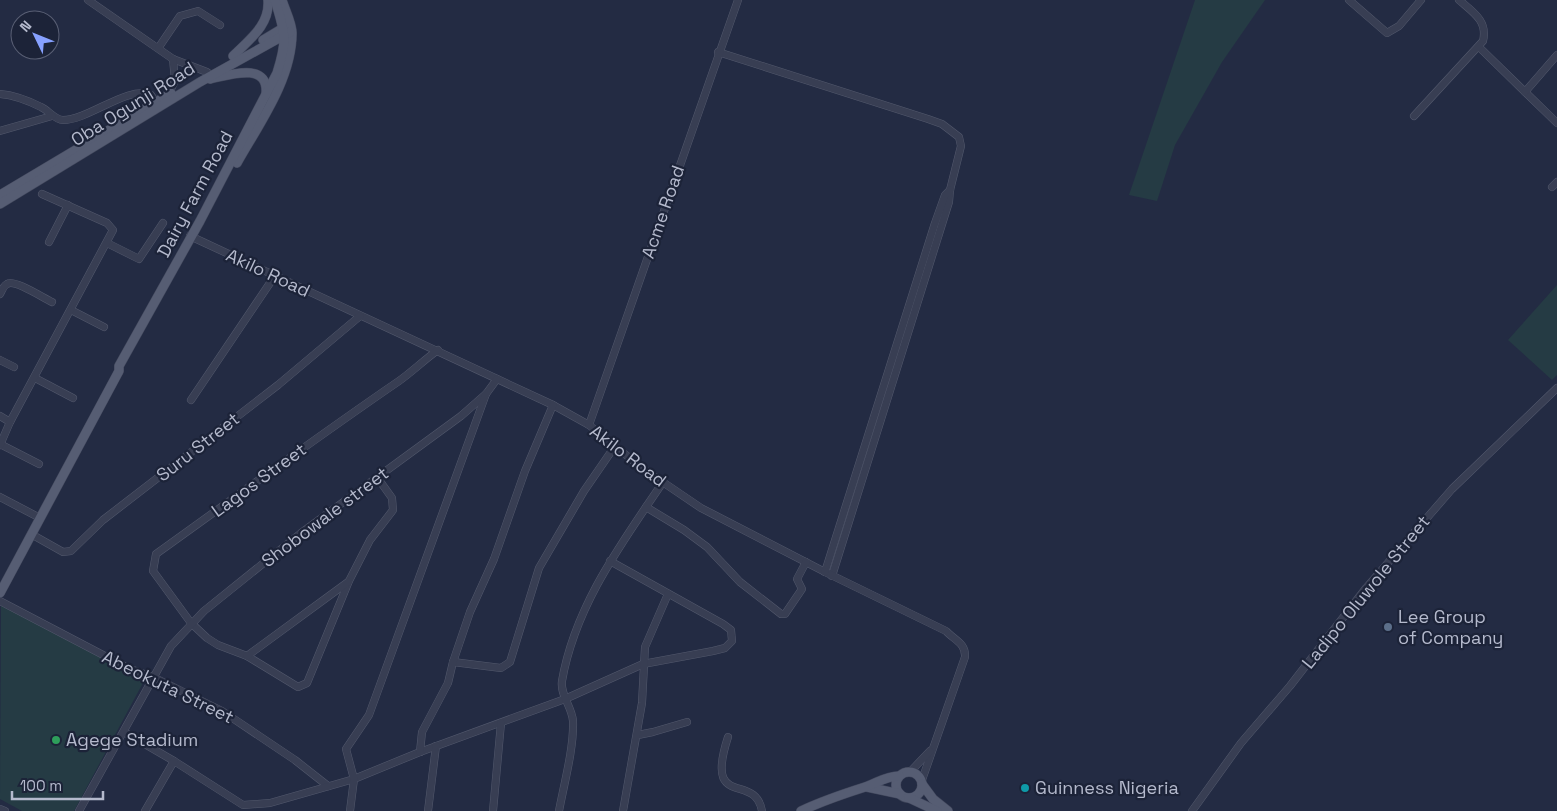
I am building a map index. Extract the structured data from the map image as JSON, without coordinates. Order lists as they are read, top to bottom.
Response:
{
  "streets": {
    "main road": ["Oba Ogunji Road", "Dairy Farm Road"],
    "street": [
      "Acme Road",
      "Akilo Road",
      "Suru Street",
      "Lagos Street",
      "Shobowale street",
      "Ladipo Oluwole Street",
      "Abeokuta Street"
    ]
  },
  "crossings": [
    ["Oba Ogunji Road", "Dairy Farm Road"],
    ["Dairy Farm Road", "Akilo Road"],
    ["Dairy Farm Road", "Suru Street"],
    ["Acme Road", "Akilo Road"],
    ["Akilo Road", "Suru Street"],
    ["Akilo Road", "Lagos Street"],
    ["Lagos Street", "Shobowale street"],
    ["Shobowale street", "Abeokuta Street"]
  ],
  "places": ["Lee Group of Company", "Agege Stadium", "Guinness Nigeria"],
  "scale_bar": "100 m",
  "north": "top left"
}
